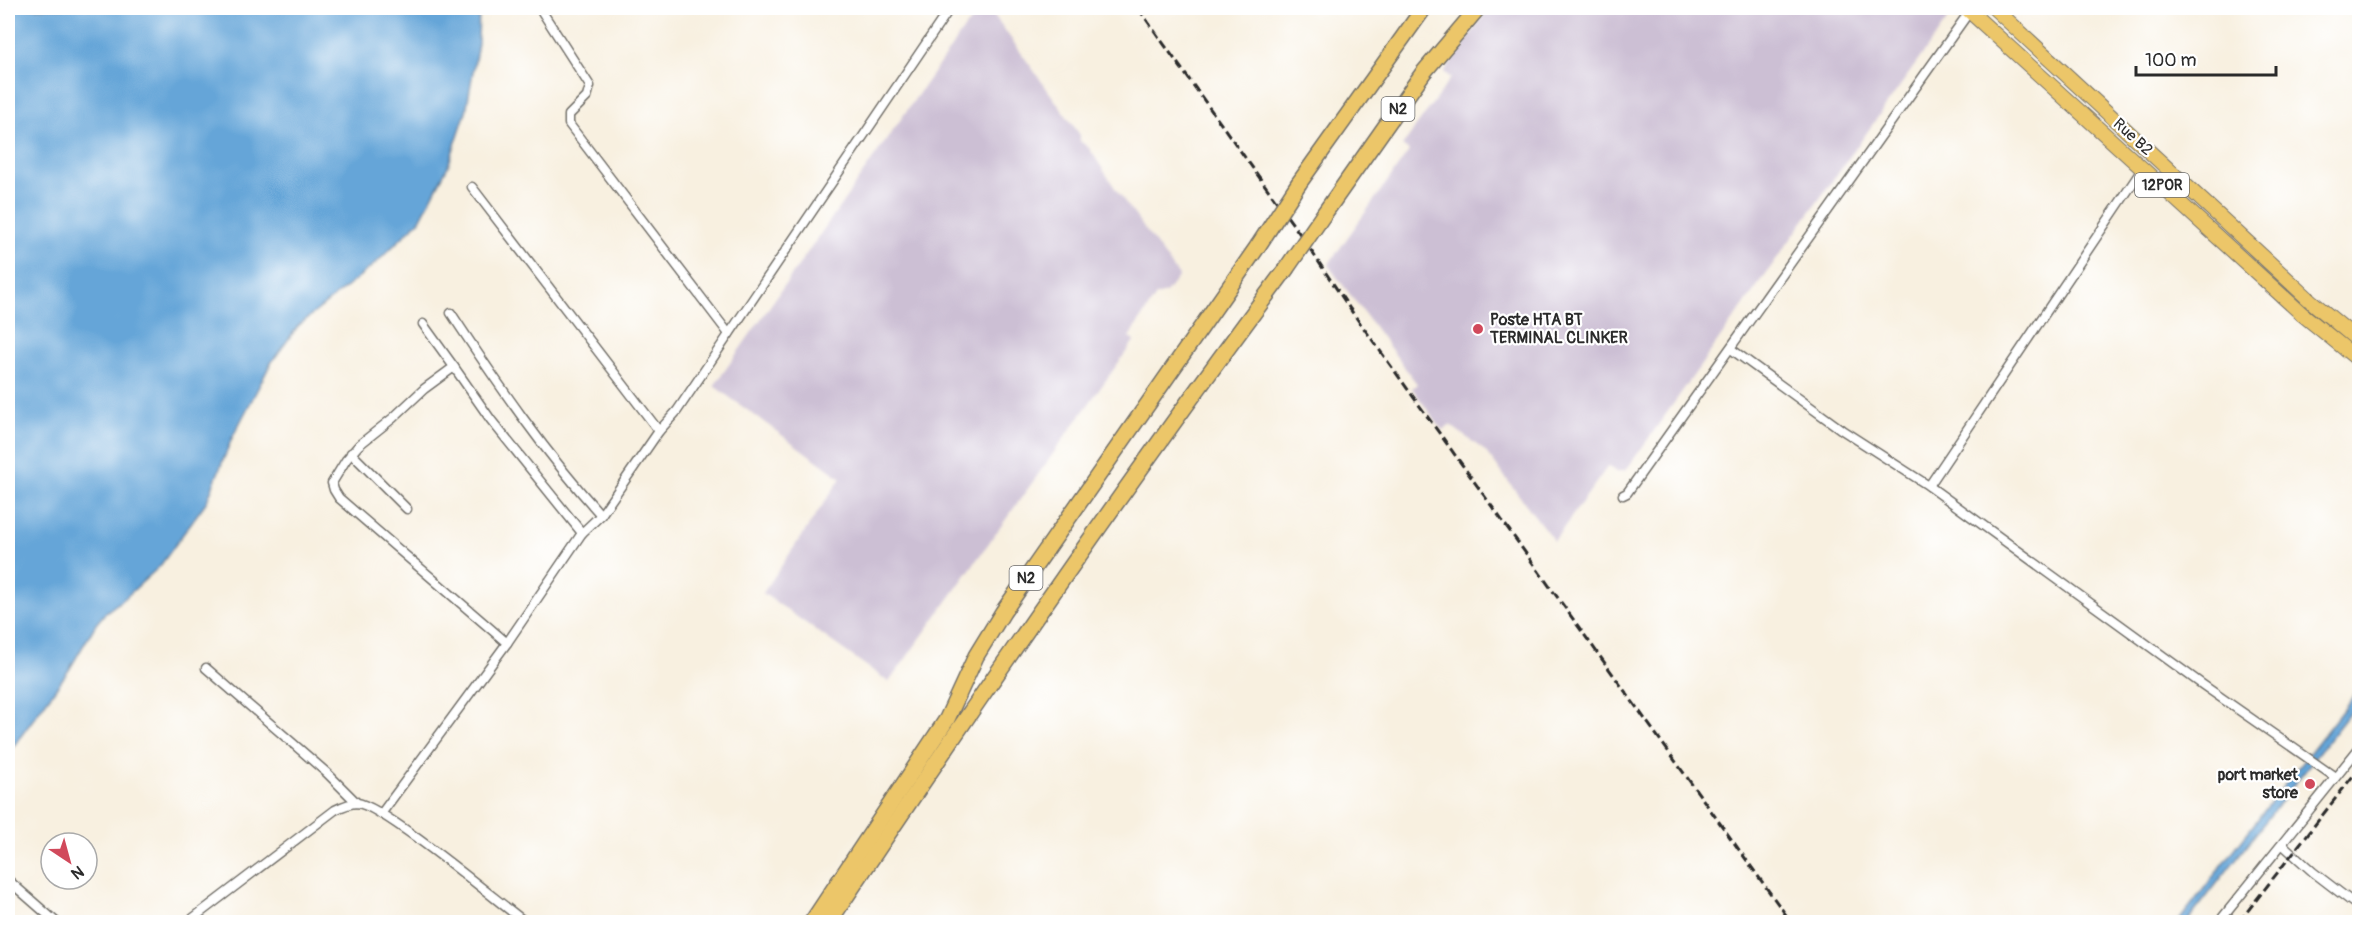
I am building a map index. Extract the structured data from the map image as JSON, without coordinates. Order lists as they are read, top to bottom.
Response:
{
  "streets": {
    "highway": ["N2"],
    "main road": ["Rue B2", "12POR"]
  },
  "places": ["Poste HTA BT TERMINAL CLINKER", "port market store"],
  "scale_bar": "100 m",
  "north": "bottom right"
}
